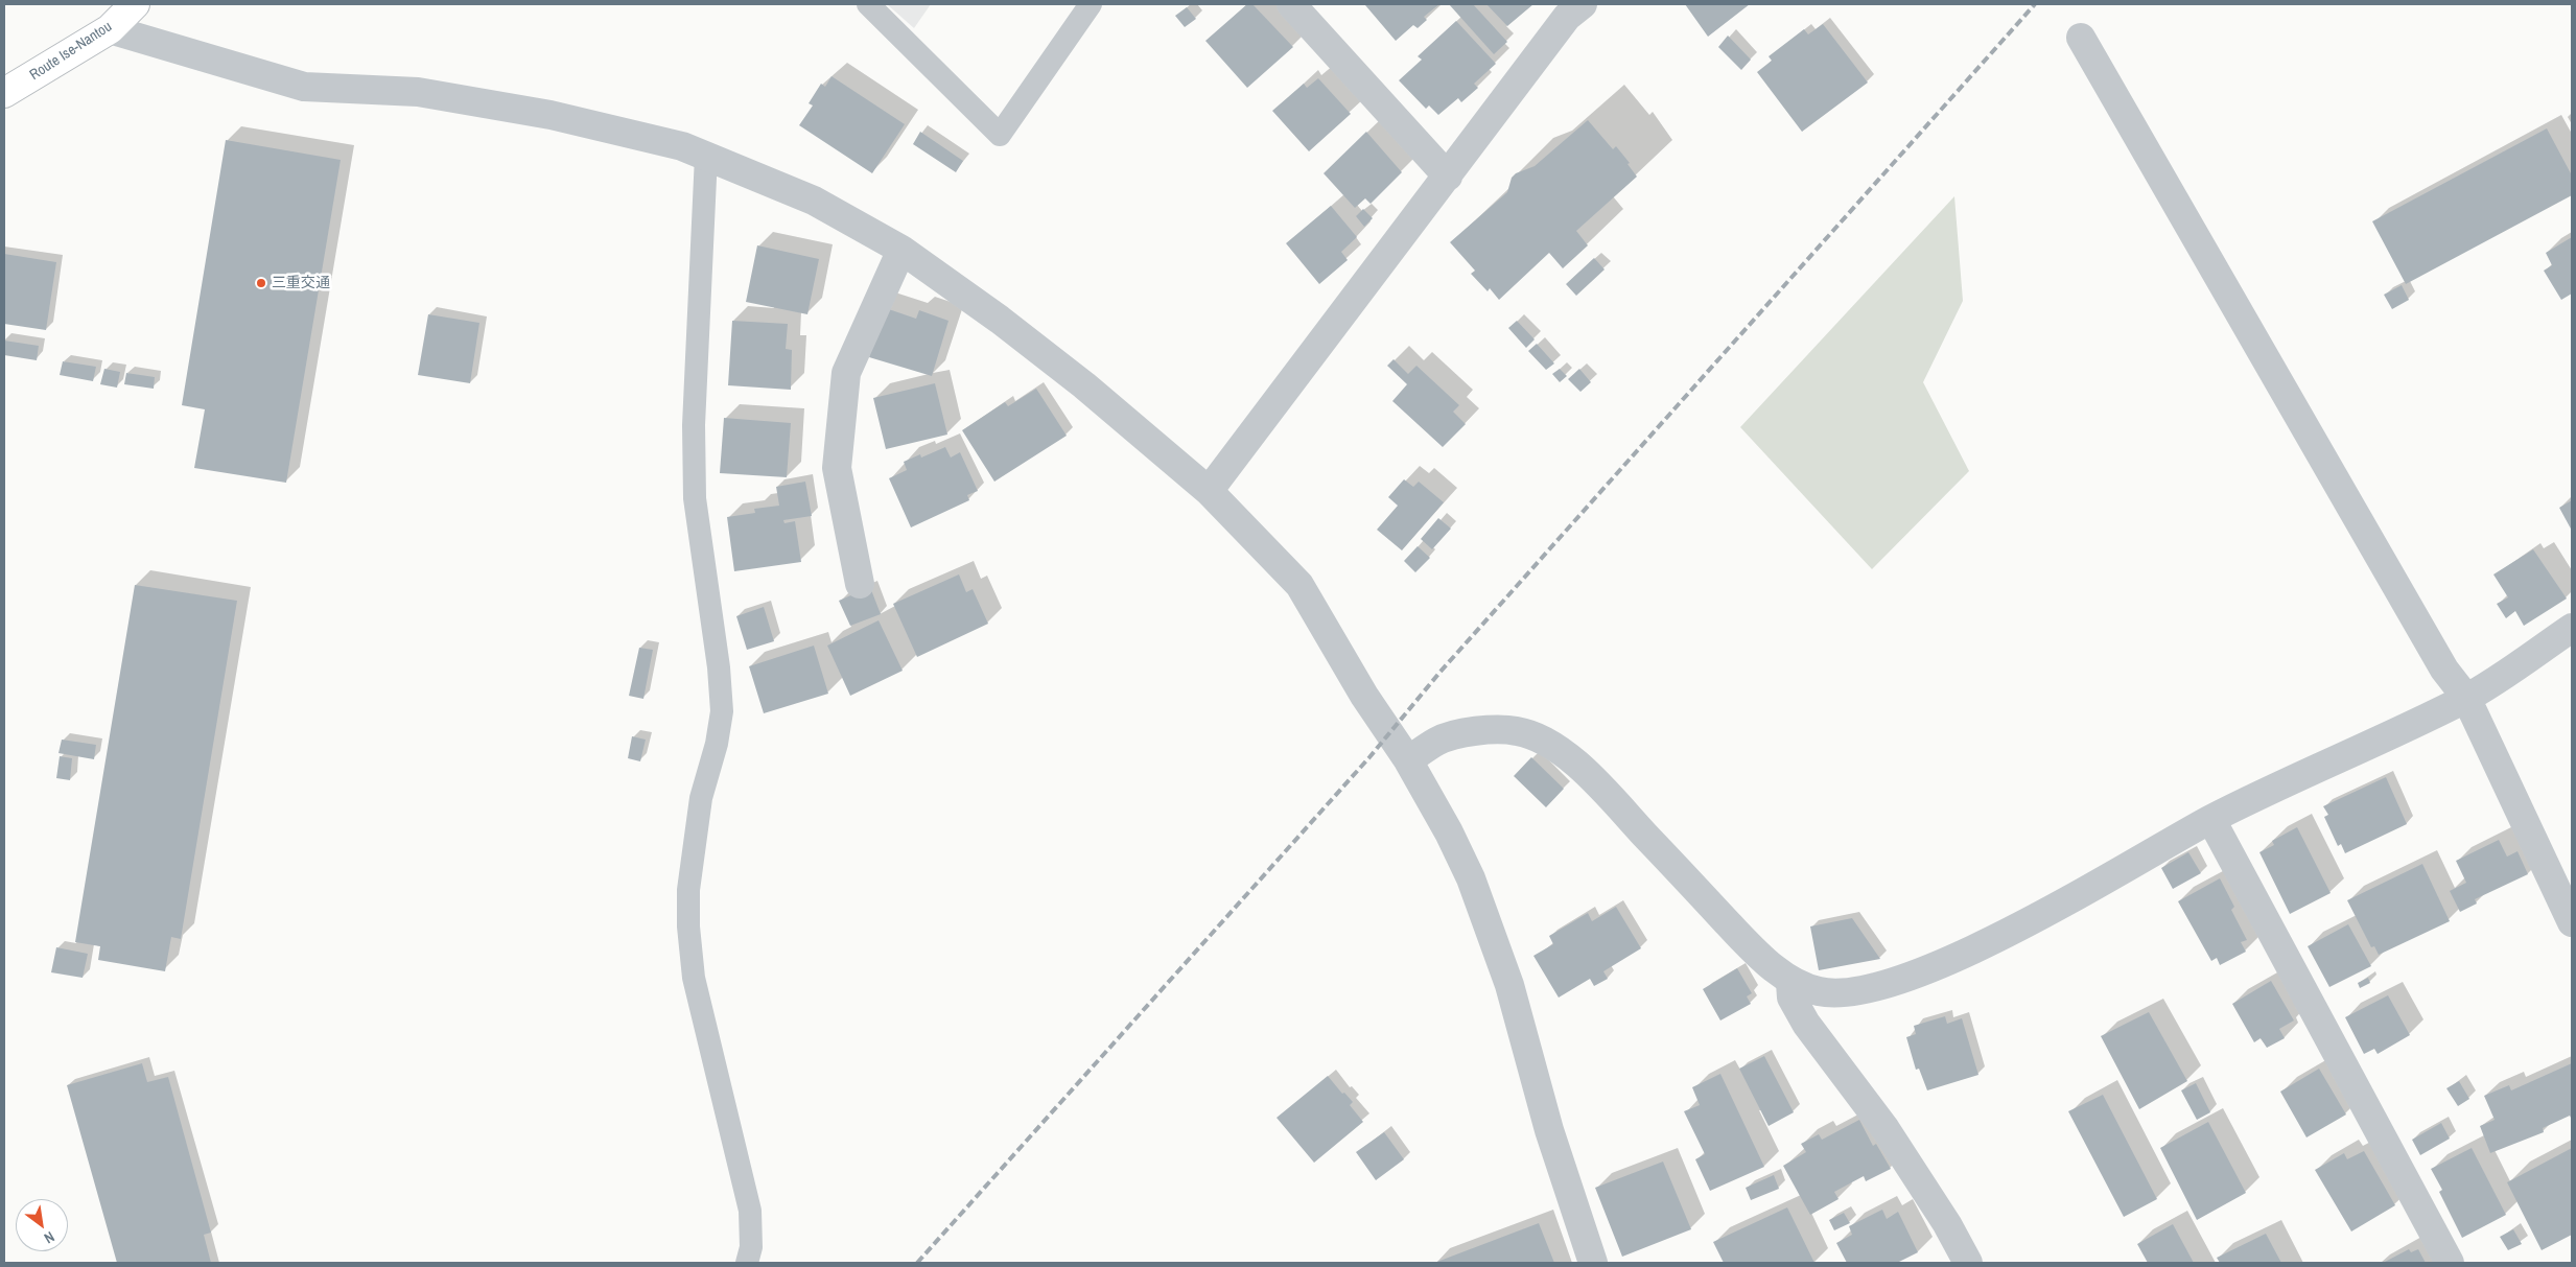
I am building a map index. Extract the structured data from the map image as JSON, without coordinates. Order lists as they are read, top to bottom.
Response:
{
  "streets": {
    "main road": ["Route Ise-Nantou"]
  },
  "places": ["三重交通"],
  "north": "bottom right"
}
